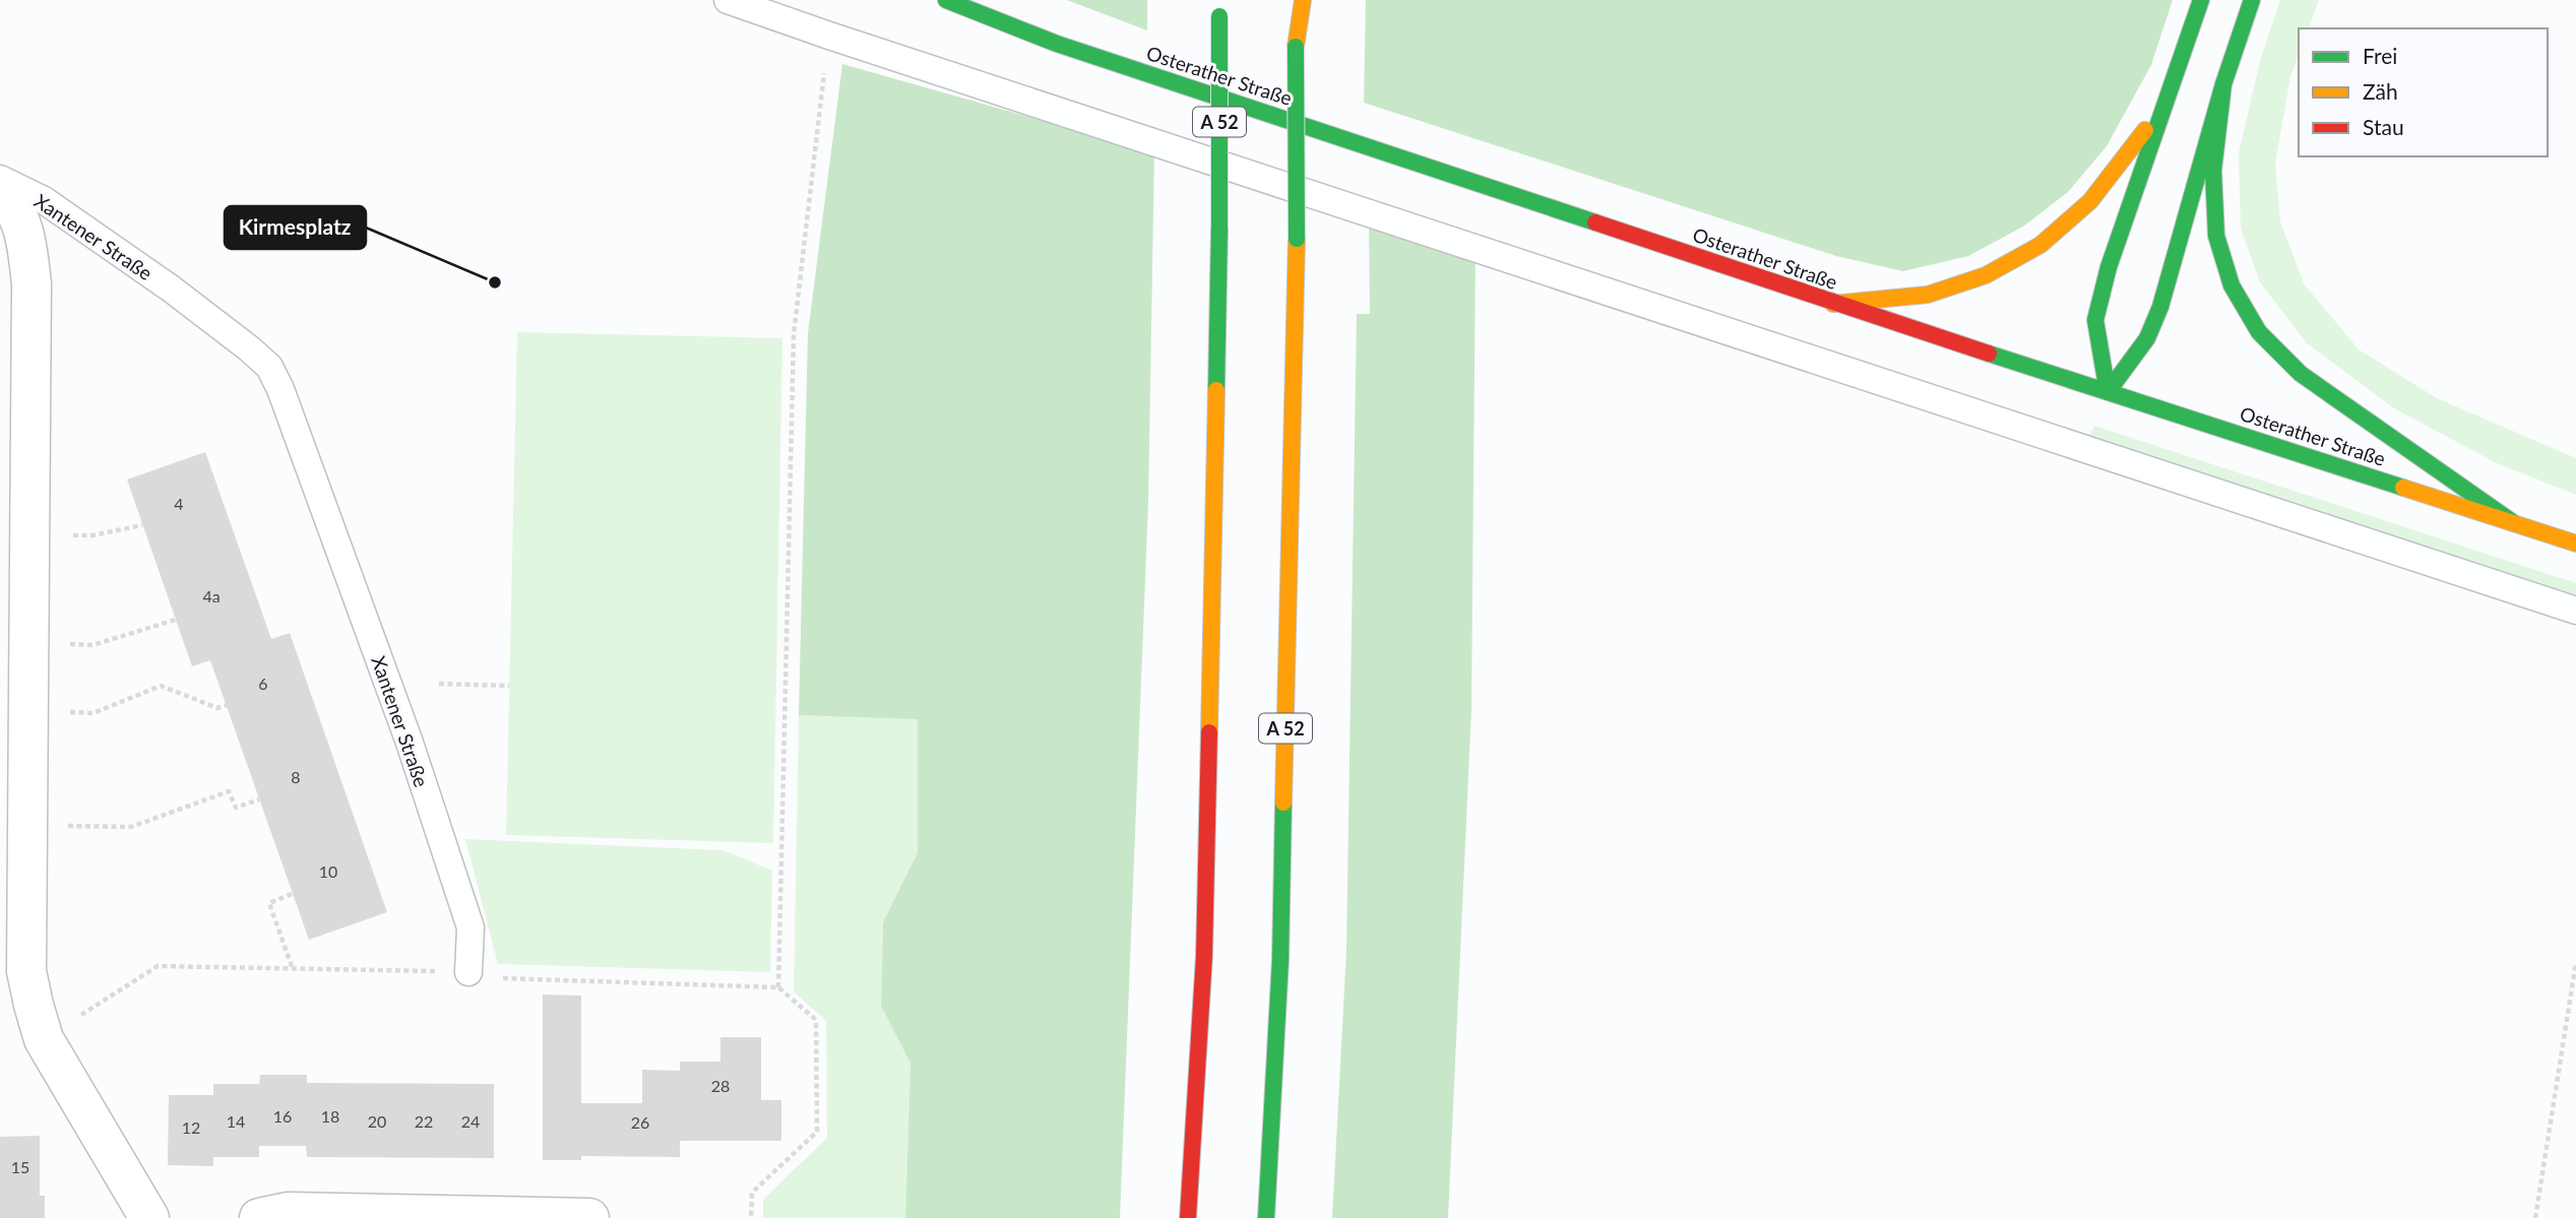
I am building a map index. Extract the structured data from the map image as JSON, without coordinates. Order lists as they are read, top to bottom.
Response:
{
  "streets": {
    "main road": ["Osterather Straße", "A 52"],
    "street": ["Xantener Straße"]
  },
  "places": ["Kirmesplatz"],
  "house_numbers": [
    "4",
    "4a",
    "6",
    "8",
    "10",
    "28",
    "16",
    "18",
    "14",
    "20",
    "22",
    "24",
    "26",
    "12",
    "15"
  ],
  "legend": ["Frei", "Zäh", "Stau"]
}
